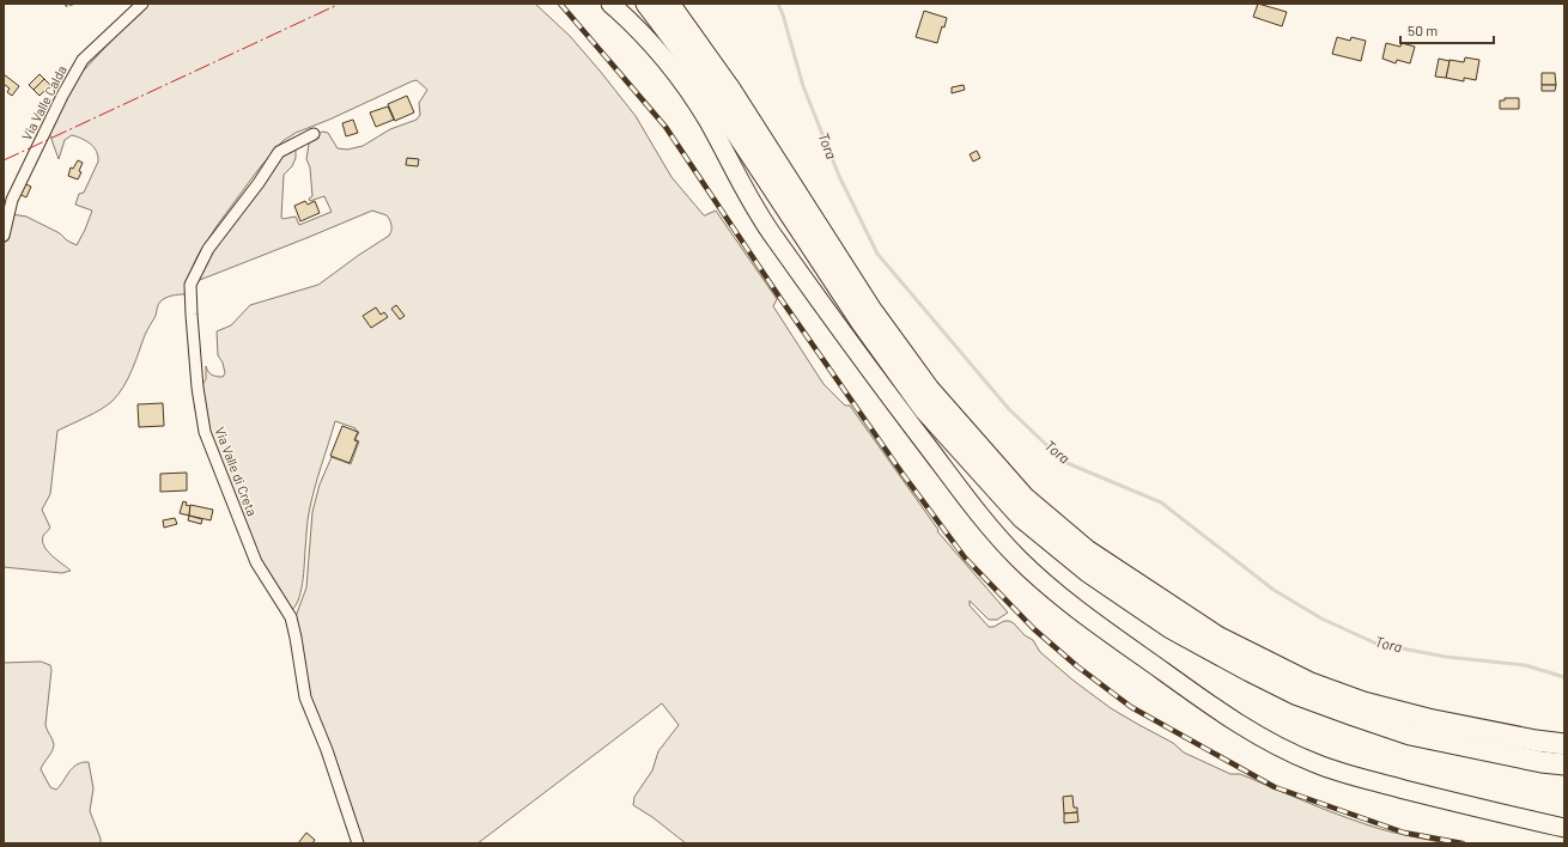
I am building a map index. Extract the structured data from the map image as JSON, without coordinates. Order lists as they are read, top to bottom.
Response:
{
  "streets": {
    "street": ["Via Valle Calda", "Via Valle di Creta"]
  },
  "water": ["Tora"],
  "scale_bar": "50 m"
}
